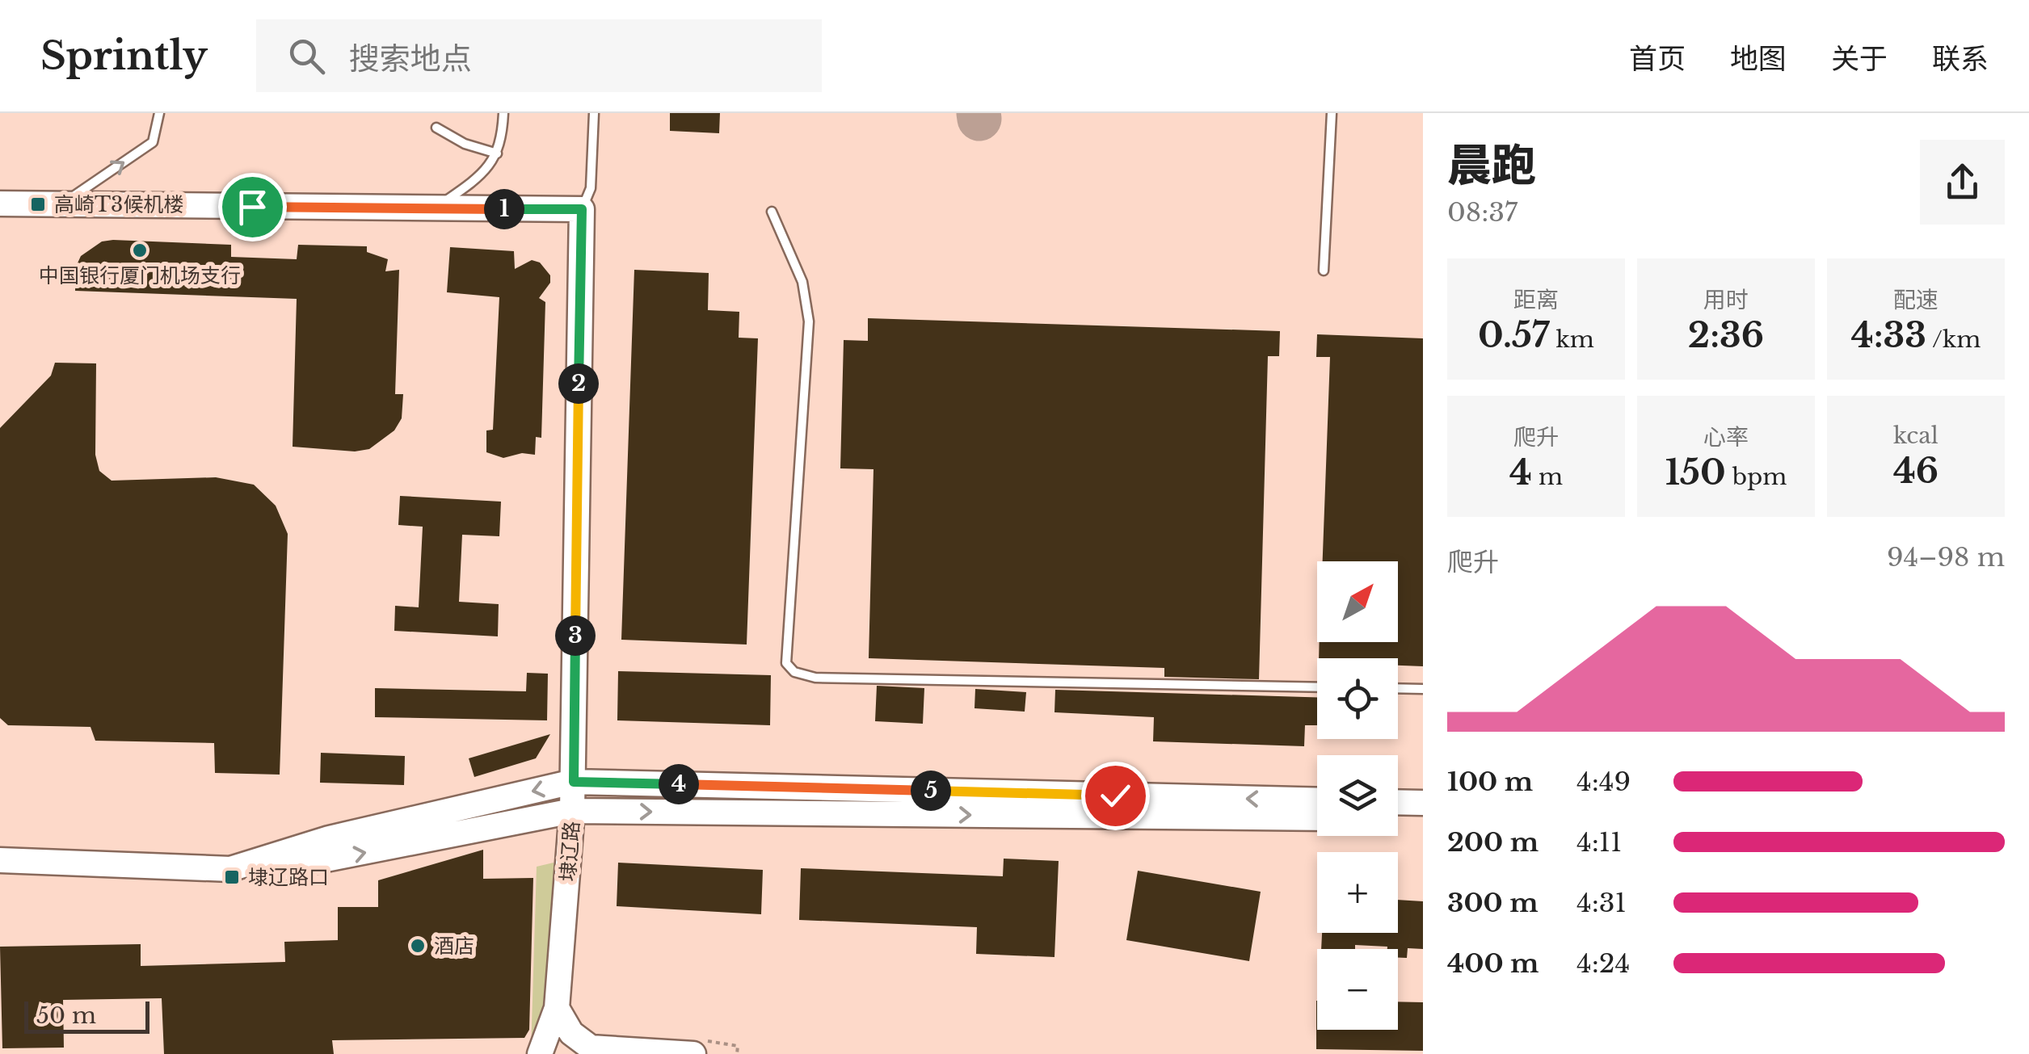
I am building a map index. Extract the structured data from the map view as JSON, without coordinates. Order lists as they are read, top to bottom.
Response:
{
  "streets": {
    "main road": ["埭辽路"]
  },
  "places": {
    "transit": ["高崎T3候机楼", "埭辽路口"],
    "other": ["中国银行厦门机场支行", "酒店"]
  },
  "scale_bar": "50 m",
  "north": "top right",
  "page": {
    "header": "Sprintly",
    "search": "搜索地点",
    "nav": [
      "首页",
      "地图",
      "关于",
      "联系"
    ],
    "heading": ["晨跑", "08:37"],
    "pins": [
      "1",
      "2",
      "3",
      "4",
      "5"
    ],
    "stats": [
      ["距离", "0.57 km"],
      ["用时", "2:36"],
      ["配速", "4:33 /km"],
      ["爬升", "4 m"],
      ["心率", "150 bpm"],
      ["kcal", "46"]
    ],
    "chart": ["爬升", "94–98 m"],
    "map_buttons": ["+", "−"],
    "list": [
      {
        "name": "100 m",
        "note": "4:49"
      },
      {
        "name": "200 m",
        "note": "4:11"
      },
      {
        "name": "300 m",
        "note": "4:31"
      },
      {
        "name": "400 m",
        "note": "4:24"
      }
    ],
    "scale": "50 m"
  }
}
